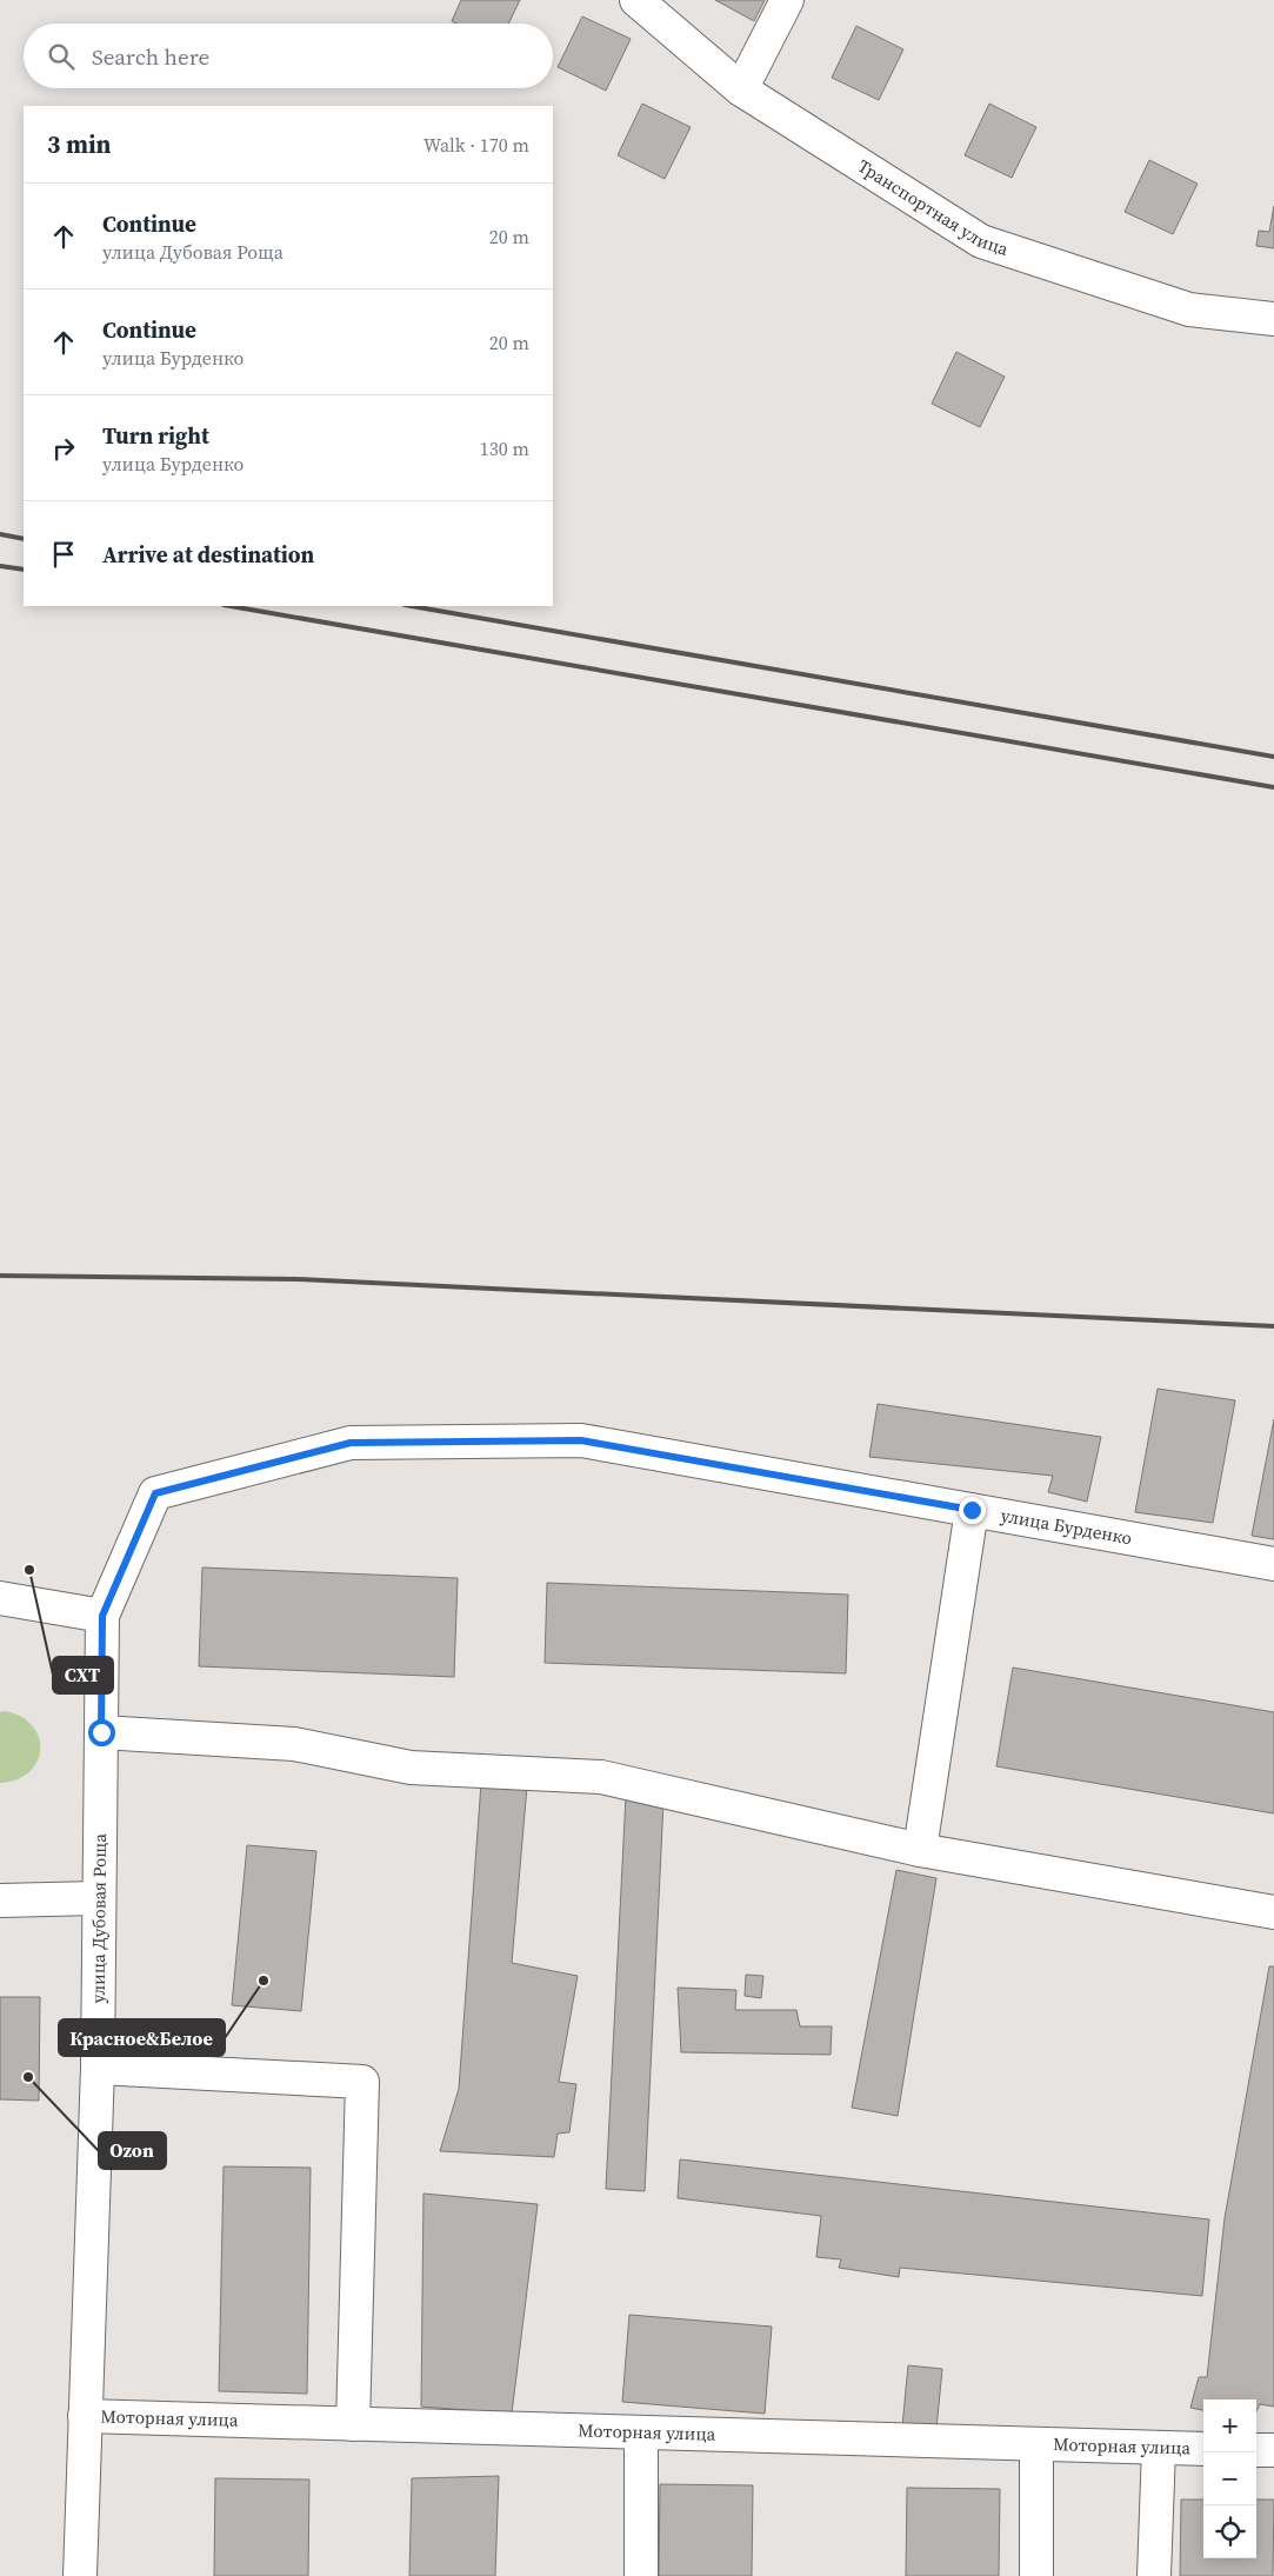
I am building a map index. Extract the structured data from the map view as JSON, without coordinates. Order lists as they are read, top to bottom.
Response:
{
  "streets": {
    "street": [
      "Транспортная улица",
      "улица Бурденко",
      "улица Дубовая Роща",
      "Моторная улица"
    ]
  },
  "crossings": [
    ["улица Бурденко", "улица Дубовая Роща"],
    ["улица Дубовая Роща", "Моторная улица"]
  ],
  "places": ["СХТ", "Красное&Белое", "Ozon"],
  "page": {
    "search": "Search here",
    "heading": ["3 min", "Walk · 170 m"],
    "list": [
      ["Continue", "улица Дубовая Роща", "20 m"],
      ["Continue", "улица Бурденко", "20 m"],
      ["Turn right", "улица Бурденко", "130 m"],
      "Arrive at destination"
    ],
    "map_buttons": ["+", "−"]
  }
}
